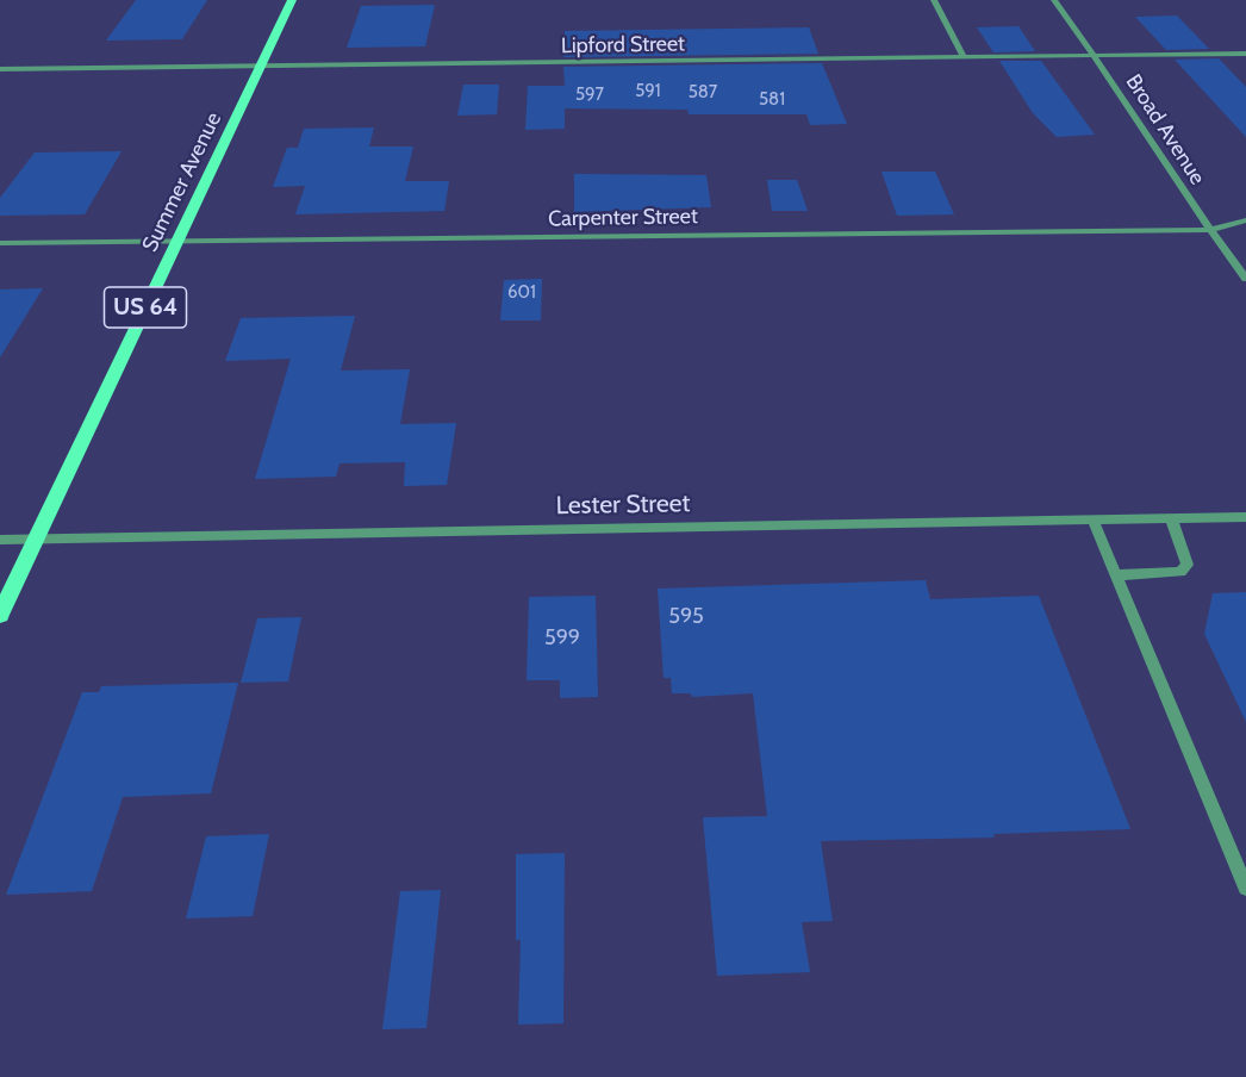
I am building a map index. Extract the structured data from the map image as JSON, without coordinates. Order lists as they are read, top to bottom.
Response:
{
  "streets": {
    "main road": ["Summer Avenue", "US 64"],
    "street": [
      "Lipford Street",
      "Broad Avenue",
      "Carpenter Street",
      "Lester Street"
    ]
  },
  "crossings": [
    ["Lipford Street", "Broad Avenue"],
    ["Lipford Street", "Summer Avenue"],
    ["Broad Avenue", "Carpenter Street"],
    ["Summer Avenue", "Carpenter Street"],
    ["Summer Avenue", "Lester Street"]
  ],
  "house_numbers": [
    "591",
    "587",
    "597",
    "581",
    "601",
    "595",
    "599"
  ]
}
